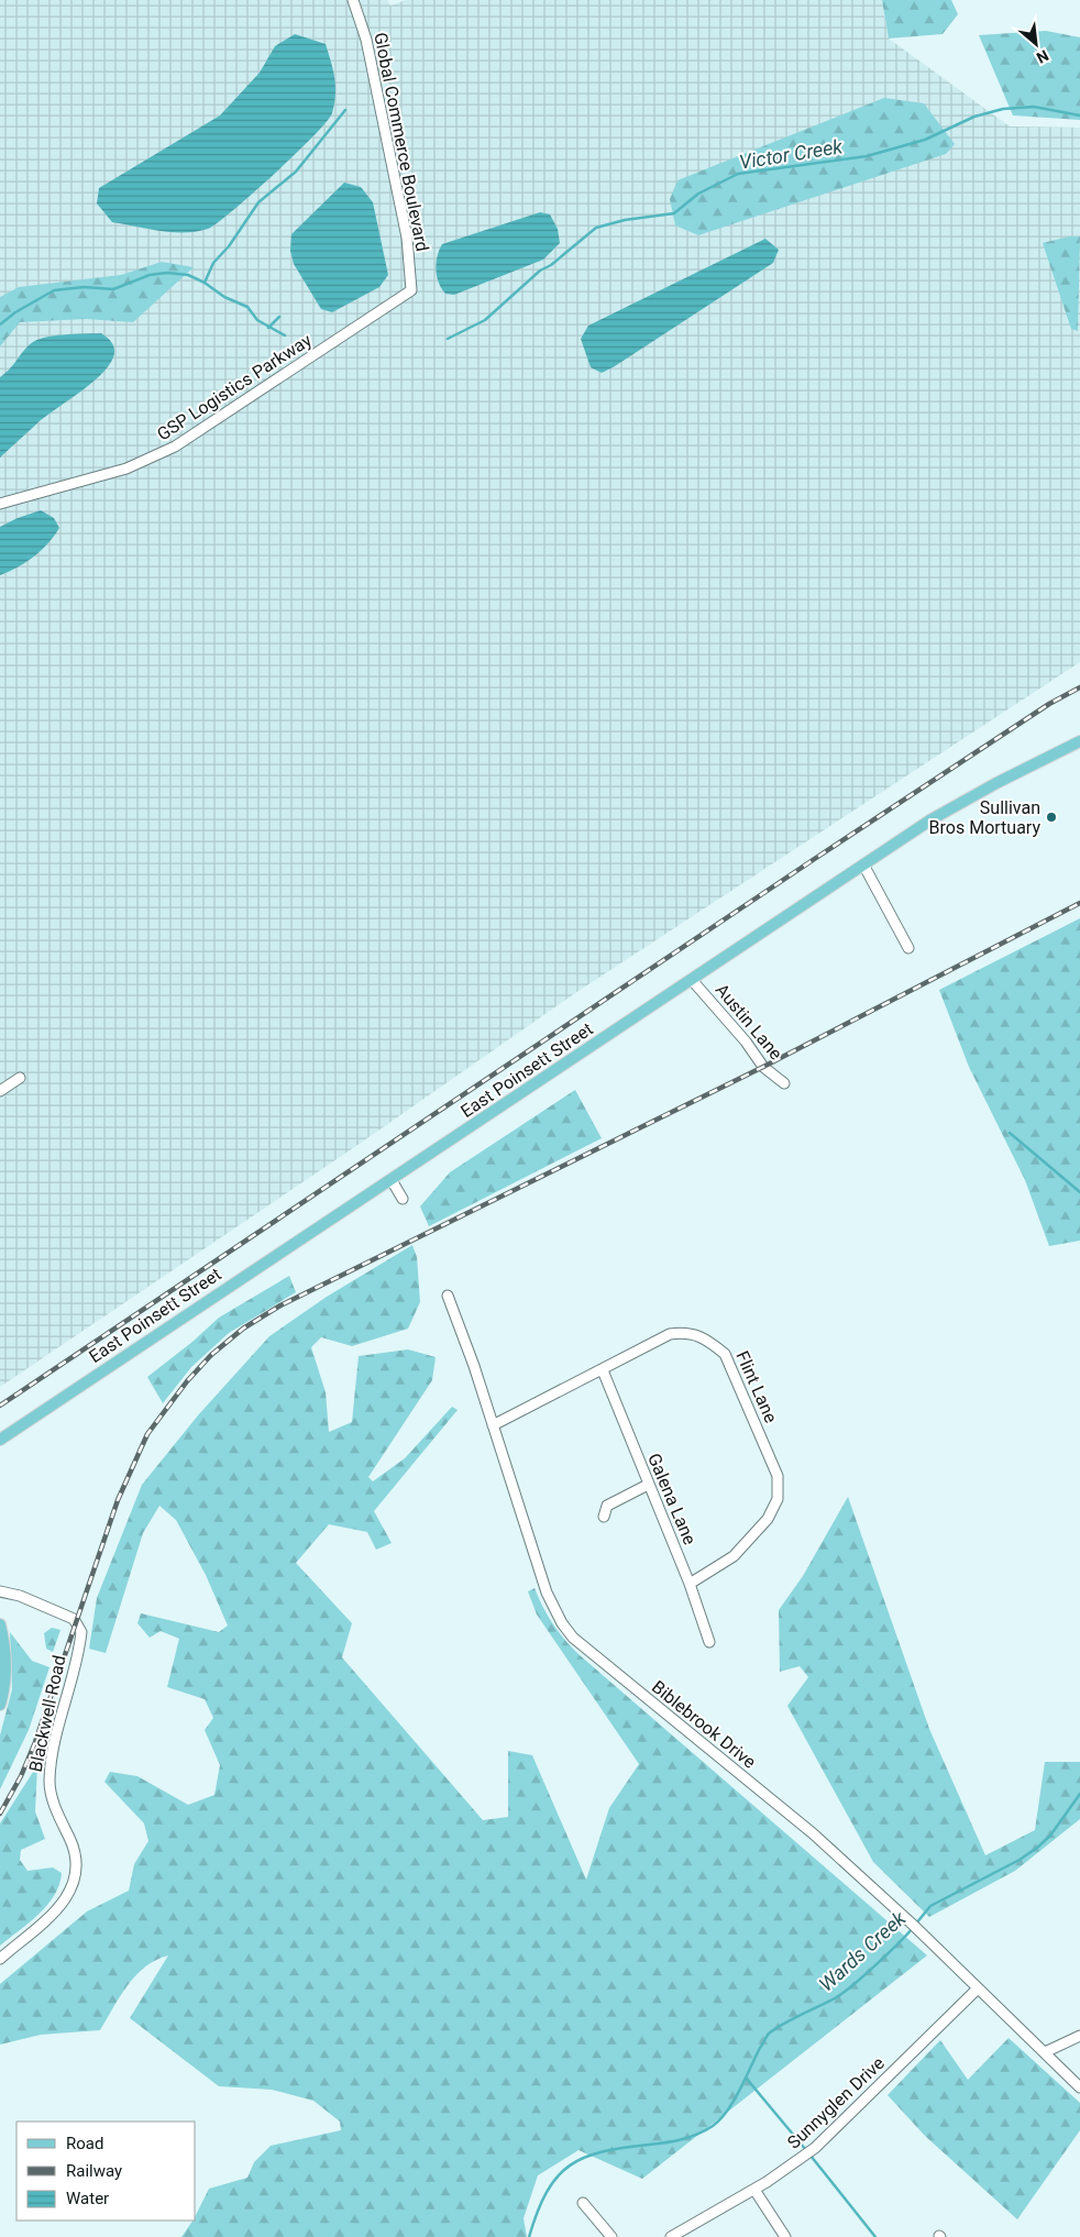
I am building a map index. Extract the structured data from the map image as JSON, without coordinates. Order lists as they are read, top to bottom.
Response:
{
  "streets": {
    "main road": ["East Poinsett Street"],
    "street": [
      "Global Commerce Boulevard",
      "GSP Logistics Parkway",
      "Austin Lane",
      "Flint Lane",
      "Galena Lane",
      "Blackwell Road",
      "Biblebrook Drive",
      "Sunnyglen Drive"
    ]
  },
  "crossings": [
    ["Global Commerce Boulevard", "GSP Logistics Parkway"],
    ["Austin Lane", "East Poinsett Street"],
    ["Flint Lane", "Galena Lane"],
    ["Flint Lane", "Biblebrook Drive"],
    ["Biblebrook Drive", "Sunnyglen Drive"]
  ],
  "water": ["Victor Creek", "Wards Creek"],
  "places": ["Sullivan Bros Mortuary"],
  "legend": ["Road", "Railway", "Water"],
  "north": "bottom right"
}
